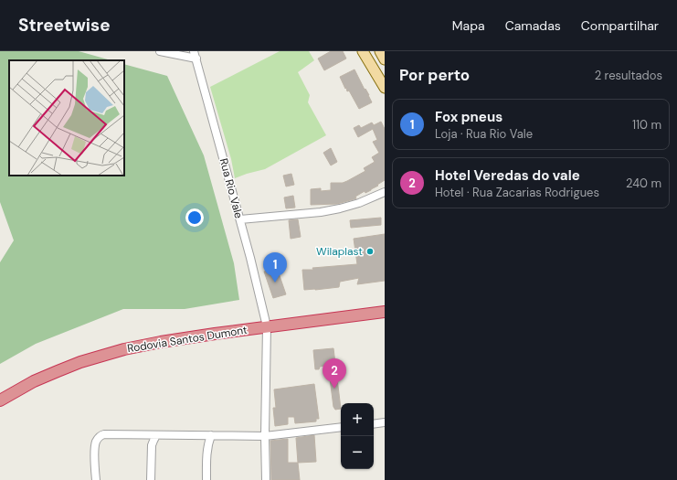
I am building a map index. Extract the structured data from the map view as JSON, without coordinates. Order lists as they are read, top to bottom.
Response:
{
  "streets": {
    "highway": ["Rodovia Santos Dumont"],
    "street": ["Rua Rio Vale"]
  },
  "crossings": [
    ["Rua Rio Vale", "Rodovia Santos Dumont"]
  ],
  "places": ["Wilaplast"],
  "page": {
    "header": "Streetwise",
    "nav": ["Mapa", "Camadas", "Compartilhar"],
    "heading": ["Por perto", "2 resultados"],
    "list": [
      {
        "mark": "1",
        "name": "Fox pneus",
        "note": "Loja · Rua Rio Vale",
        "value": "110 m"
      },
      {
        "mark": "2",
        "name": "Hotel Veredas do vale",
        "note": "Hotel · Rua Zacarias Rodrigues",
        "value": "240 m"
      }
    ],
    "pins": ["1", "2"],
    "map_buttons": ["+", "−"]
  }
}
